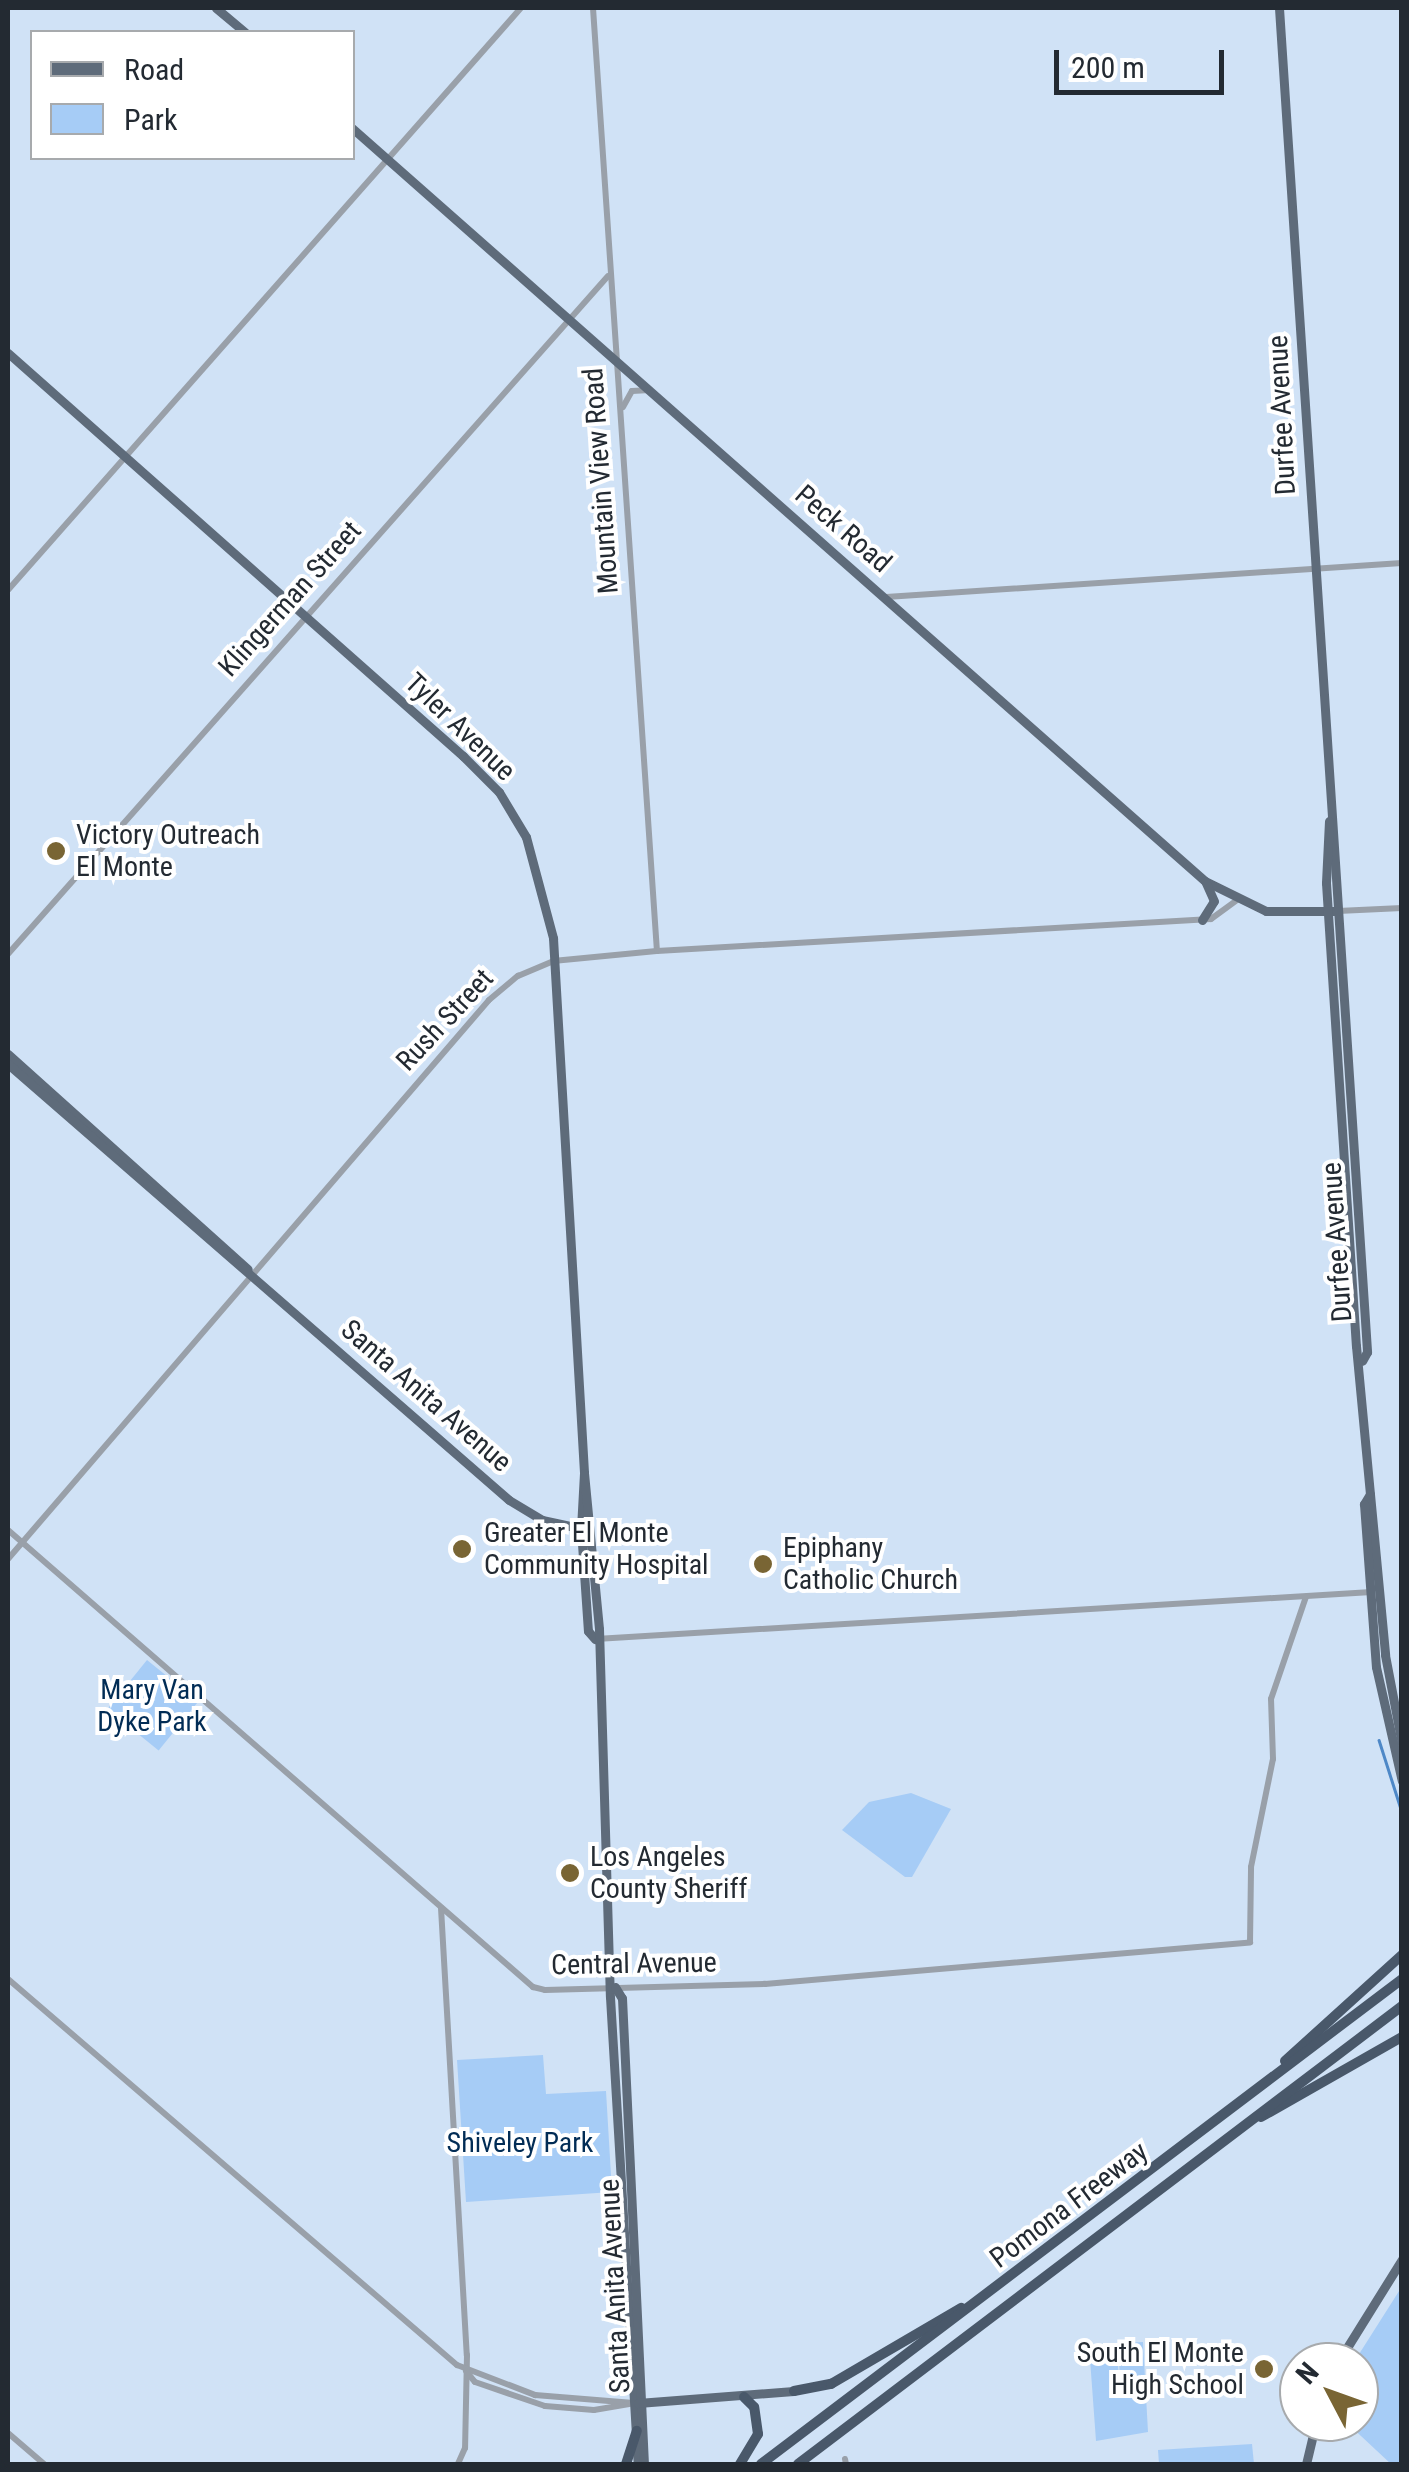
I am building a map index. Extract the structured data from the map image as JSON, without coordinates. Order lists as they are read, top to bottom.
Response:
{
  "streets": {
    "highway": ["Pomona Freeway"],
    "main road": [
      "Durfee Avenue",
      "Peck Road",
      "Tyler Avenue",
      "Santa Anita Avenue"
    ],
    "street": [
      "Mountain View Road",
      "Klingerman Street",
      "Rush Street",
      "Central Avenue"
    ]
  },
  "crossings": [
    ["Durfee Avenue", "Peck Road"],
    ["Mountain View Road", "Peck Road"],
    ["Mountain View Road", "Klingerman Street"],
    ["Mountain View Road", "Rush Street"],
    ["Peck Road", "Klingerman Street"],
    ["Peck Road", "Rush Street"],
    ["Klingerman Street", "Tyler Avenue"],
    ["Tyler Avenue", "Rush Street"],
    ["Tyler Avenue", "Santa Anita Avenue"],
    ["Rush Street", "Santa Anita Avenue"],
    ["Rush Street", "Central Avenue"],
    ["Santa Anita Avenue", "Central Avenue"]
  ],
  "parks": ["Mary Van Dyke Park", "Shiveley Park"],
  "places": [
    "Victory Outreach El Monte",
    "Greater El Monte Community Hospital",
    "Epiphany Catholic Church",
    "Los Angeles County Sheriff",
    "South El Monte High School"
  ],
  "legend": ["Road", "Park"],
  "scale_bar": "200 m",
  "north": "top left"
}
